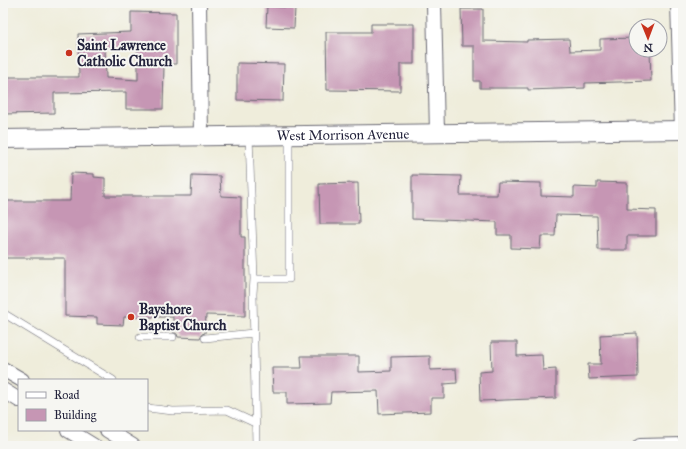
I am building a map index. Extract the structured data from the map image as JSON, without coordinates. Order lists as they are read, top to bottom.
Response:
{
  "streets": {
    "street": ["West Morrison Avenue"]
  },
  "places": ["Saint Lawrence Catholic Church", "Bayshore Baptist Church"],
  "legend": ["Road", "Building"],
  "north": "bottom"
}
